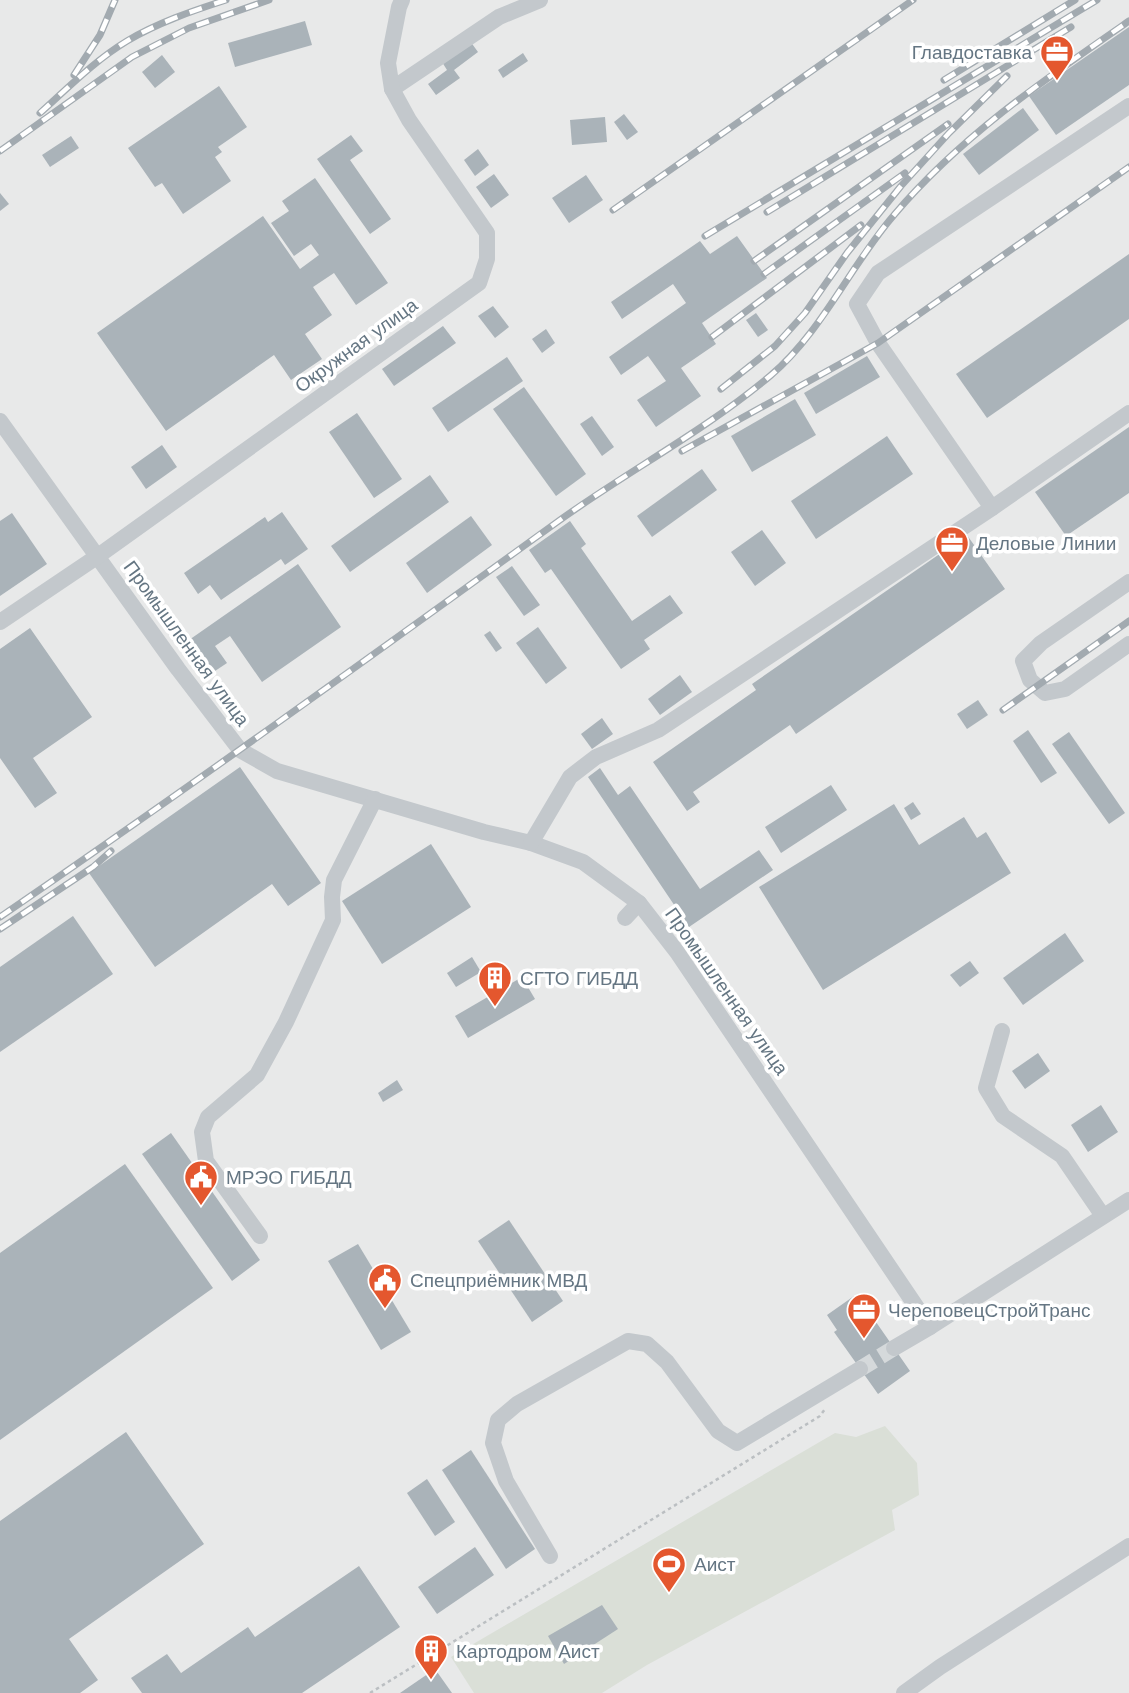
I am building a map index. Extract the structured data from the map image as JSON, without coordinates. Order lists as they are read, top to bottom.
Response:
{
  "streets": {
    "street": ["Окружная улица", "Промышленная улица"]
  },
  "crossings": [
    ["Окружная улица", "Промышленная улица"]
  ],
  "places": {
    "office": ["Главдоставка", "Деловые Линии", "ЧереповецСтройТранс"],
    "building": ["СГТО ГИБДД", "Картодром Аист"],
    "public building": ["МРЭО ГИБДД", "Спецприёмник МВД"],
    "sports": ["Аист"]
  }
}
